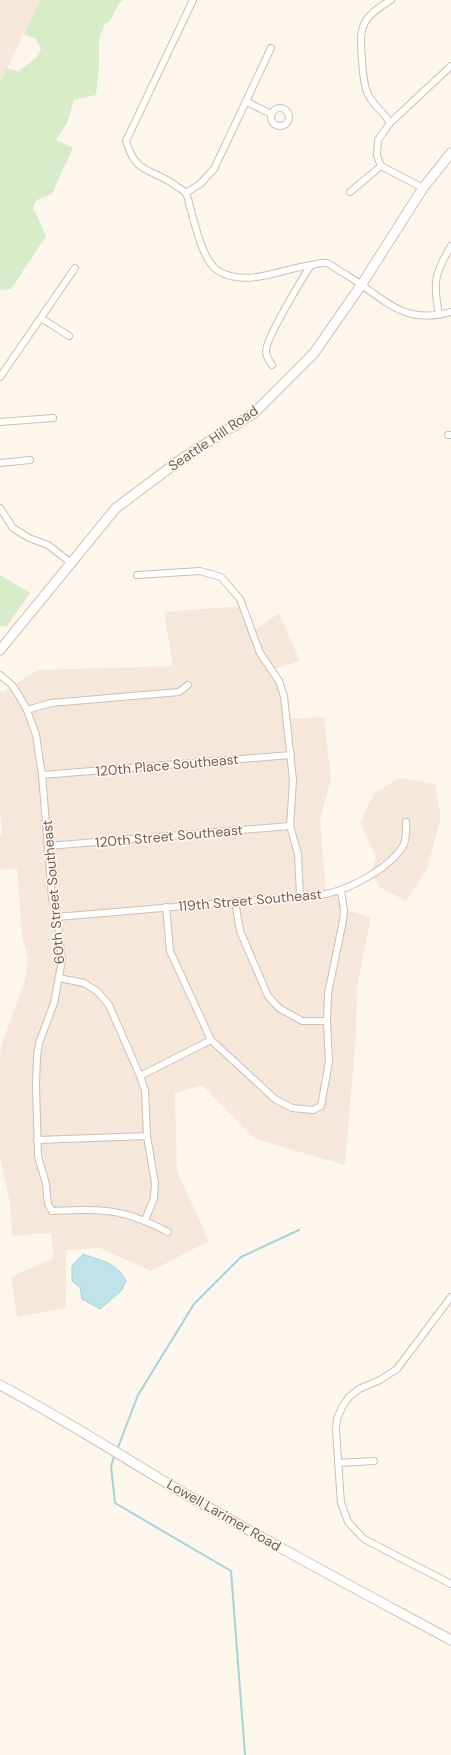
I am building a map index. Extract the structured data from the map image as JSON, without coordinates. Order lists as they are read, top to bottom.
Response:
{
  "streets": {
    "main road": ["Seattle Hill Road", "Lowell Larimer Road"],
    "street": [
      "120th Place Southeast",
      "120th Street Southeast",
      "60th Street Southeast",
      "119th Street Southeast"
    ]
  },
  "crossings": [
    ["120th Place Southeast", "60th Street Southeast"],
    ["120th Street Southeast", "60th Street Southeast"],
    ["60th Street Southeast", "119th Street Southeast"]
  ]
}
